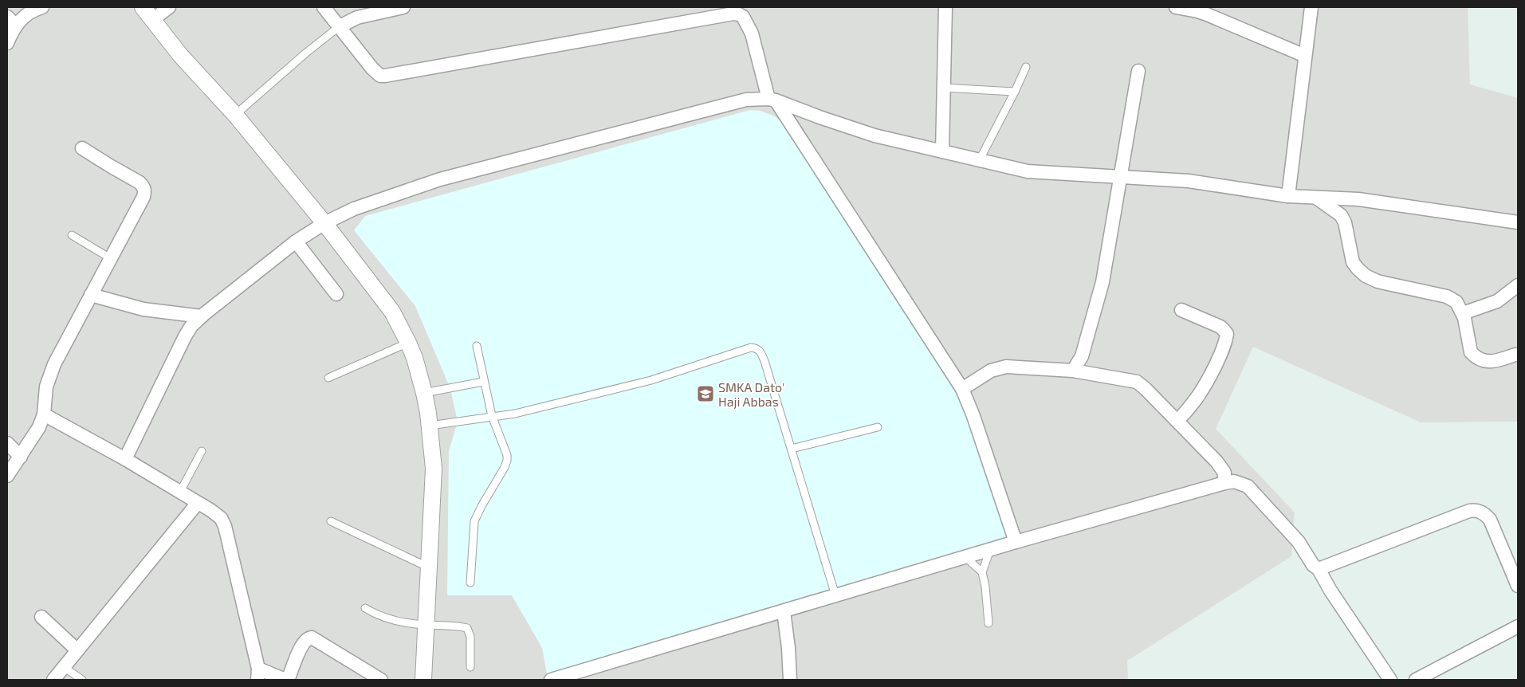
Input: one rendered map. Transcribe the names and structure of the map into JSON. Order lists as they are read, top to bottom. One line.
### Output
{"places":{"school or university":["SMKA Dato' Haji Abbas"]}}
